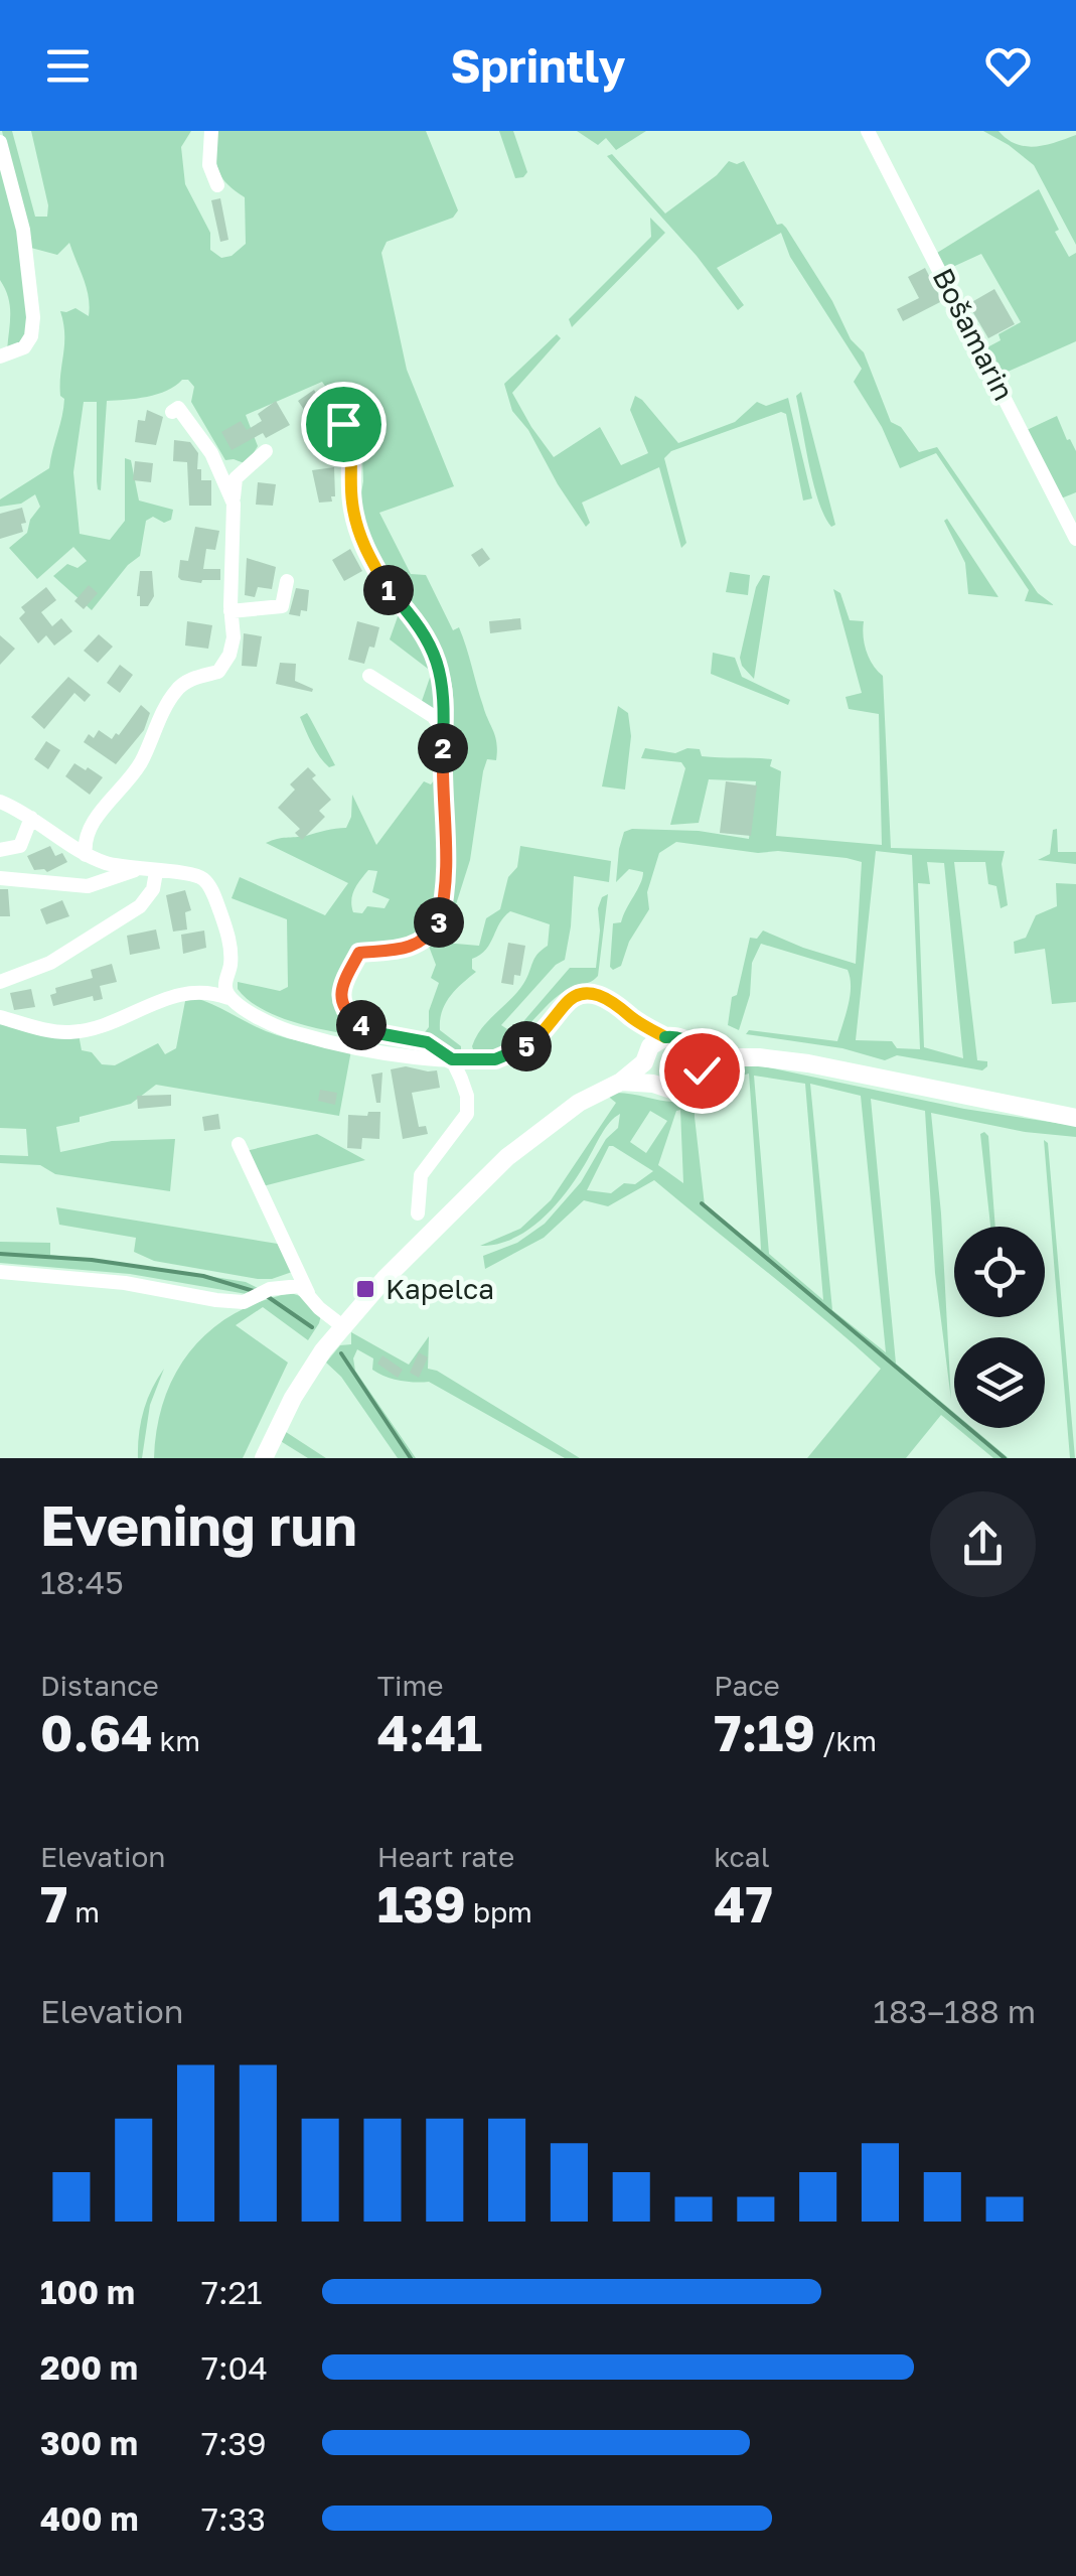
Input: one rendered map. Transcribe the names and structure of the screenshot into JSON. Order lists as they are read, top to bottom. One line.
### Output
{"streets":{"street":["Bošamarin"]},"places":{"transit":["Kapelca"]},"page":{"header":"Sprintly","pins":["1","2","3","4","5"],"heading":["Evening run","18:45"],"stats":[["Distance","0.64 km"],["Time","4:41"],["Pace","7:19 /km"],["Elevation","7 m"],["Heart rate","139 bpm"],["kcal","47"]],"chart":["Elevation","183–188 m"],"list":[{"name":"100 m","note":"7:21"},{"name":"200 m","note":"7:04"},{"name":"300 m","note":"7:39"},{"name":"400 m","note":"7:33"}]}}
